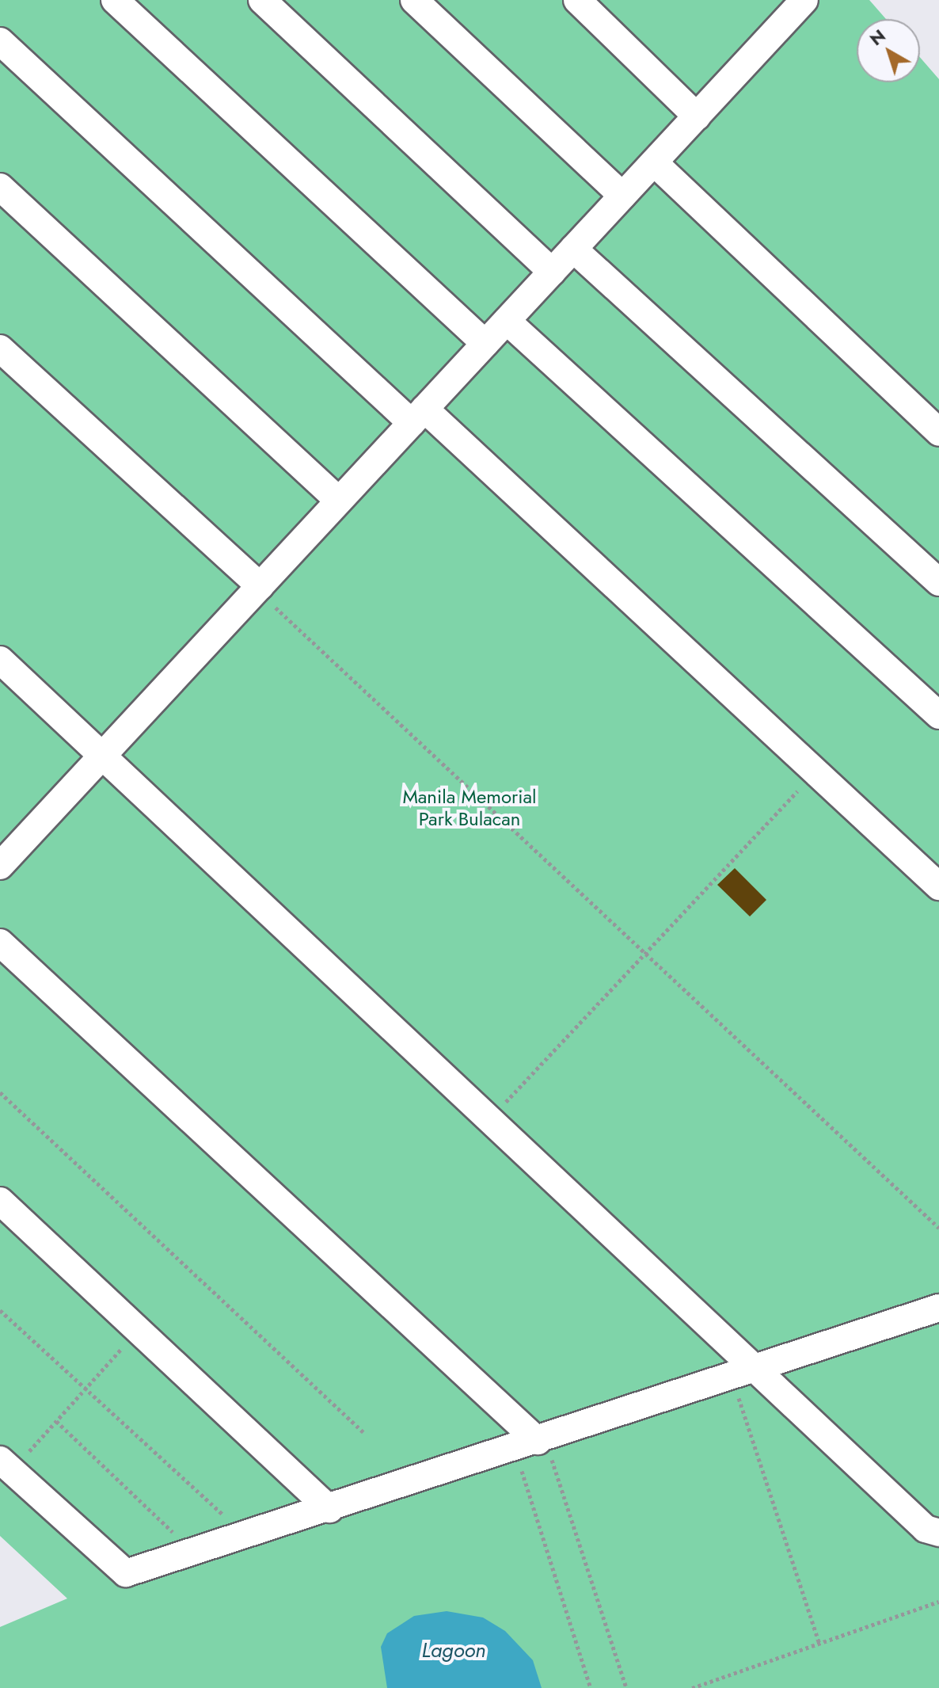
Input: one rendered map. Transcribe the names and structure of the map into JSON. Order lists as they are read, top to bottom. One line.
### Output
{"water":["Lagoon"],"parks":["Manila Memorial Park Bulacan"],"north":"top left"}
